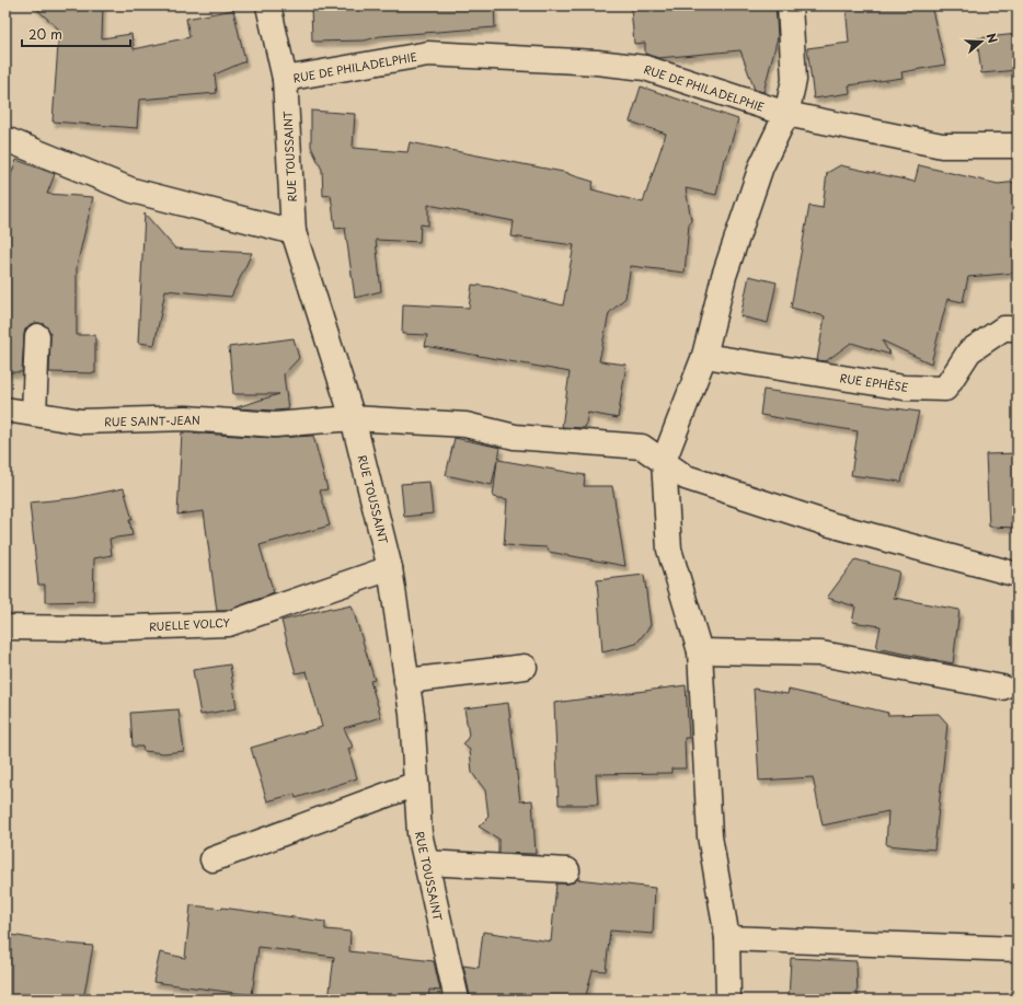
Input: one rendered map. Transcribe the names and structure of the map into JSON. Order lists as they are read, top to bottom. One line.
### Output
{"streets":{"street":["RUE DE PHILADELPHIE","RUE TOUSSAINT","RUE EPHÈSE","RUE SAINT-JEAN","RUELLE VOLCY"]},"crossings":[["RUE DE PHILADELPHIE","RUE TOUSSAINT"],["RUE TOUSSAINT","RUE SAINT-JEAN"],["RUE TOUSSAINT","RUELLE VOLCY"]],"scale_bar":"20 m","north":"right"}
